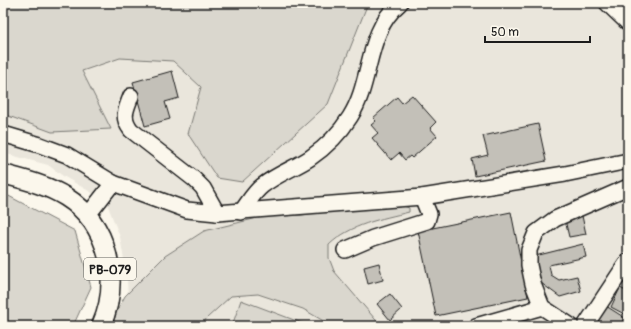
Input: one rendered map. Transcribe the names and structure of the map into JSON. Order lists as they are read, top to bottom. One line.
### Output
{"streets":{"main road":["PB-079"]},"scale_bar":"50 m"}
